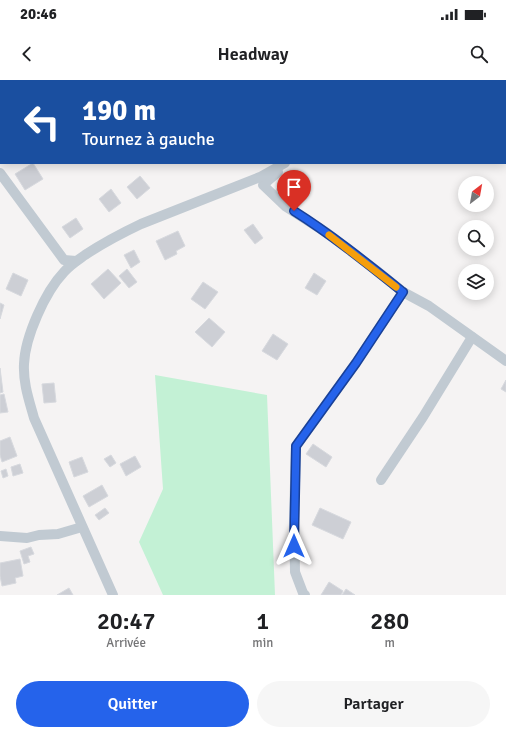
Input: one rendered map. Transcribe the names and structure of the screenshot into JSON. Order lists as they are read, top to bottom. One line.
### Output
{"north":"top right","page":{"status":"20:46","header":"Headway","turn":["190 m","Tournez à gauche"],"eta":["20:47","Arrivée","1","min","280","m"],"buttons":["Quitter","Partager"]}}
